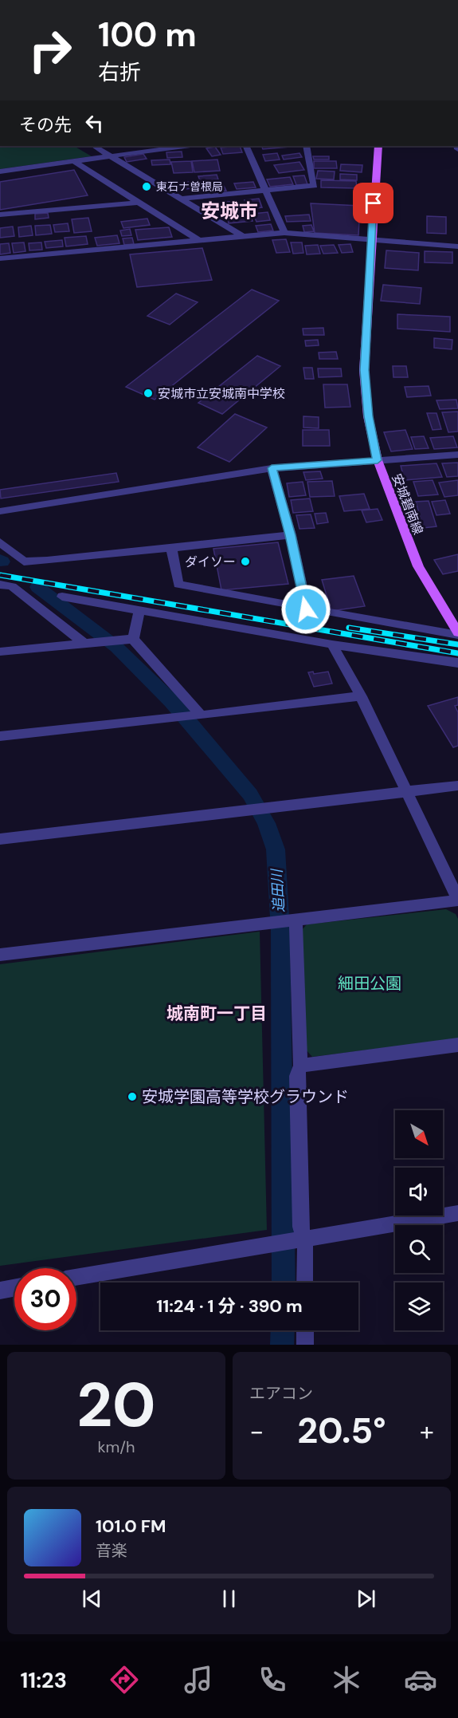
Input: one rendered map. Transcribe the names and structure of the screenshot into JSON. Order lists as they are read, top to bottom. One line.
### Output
{"streets":{"main road":["安城碧南線"]},"districts":["安城市","城南町一丁目"],"water":["追田川"],"parks":["細田公園"],"places":["東石ナ曽根局","安城市立安城南中学校","ダイソー","安城学園高等学校グラウンド"],"north":"bottom right","page":{"turn":["100 m","右折"],"then":"その先","limit":"30","trip":"11:24 · 1 分 · 390 m","tile":[["20","km/h"],"エアコン"],"heat":["−","20.5°","+"],"song":["101.0 FM","音楽"],"tabs":"11:23"}}
